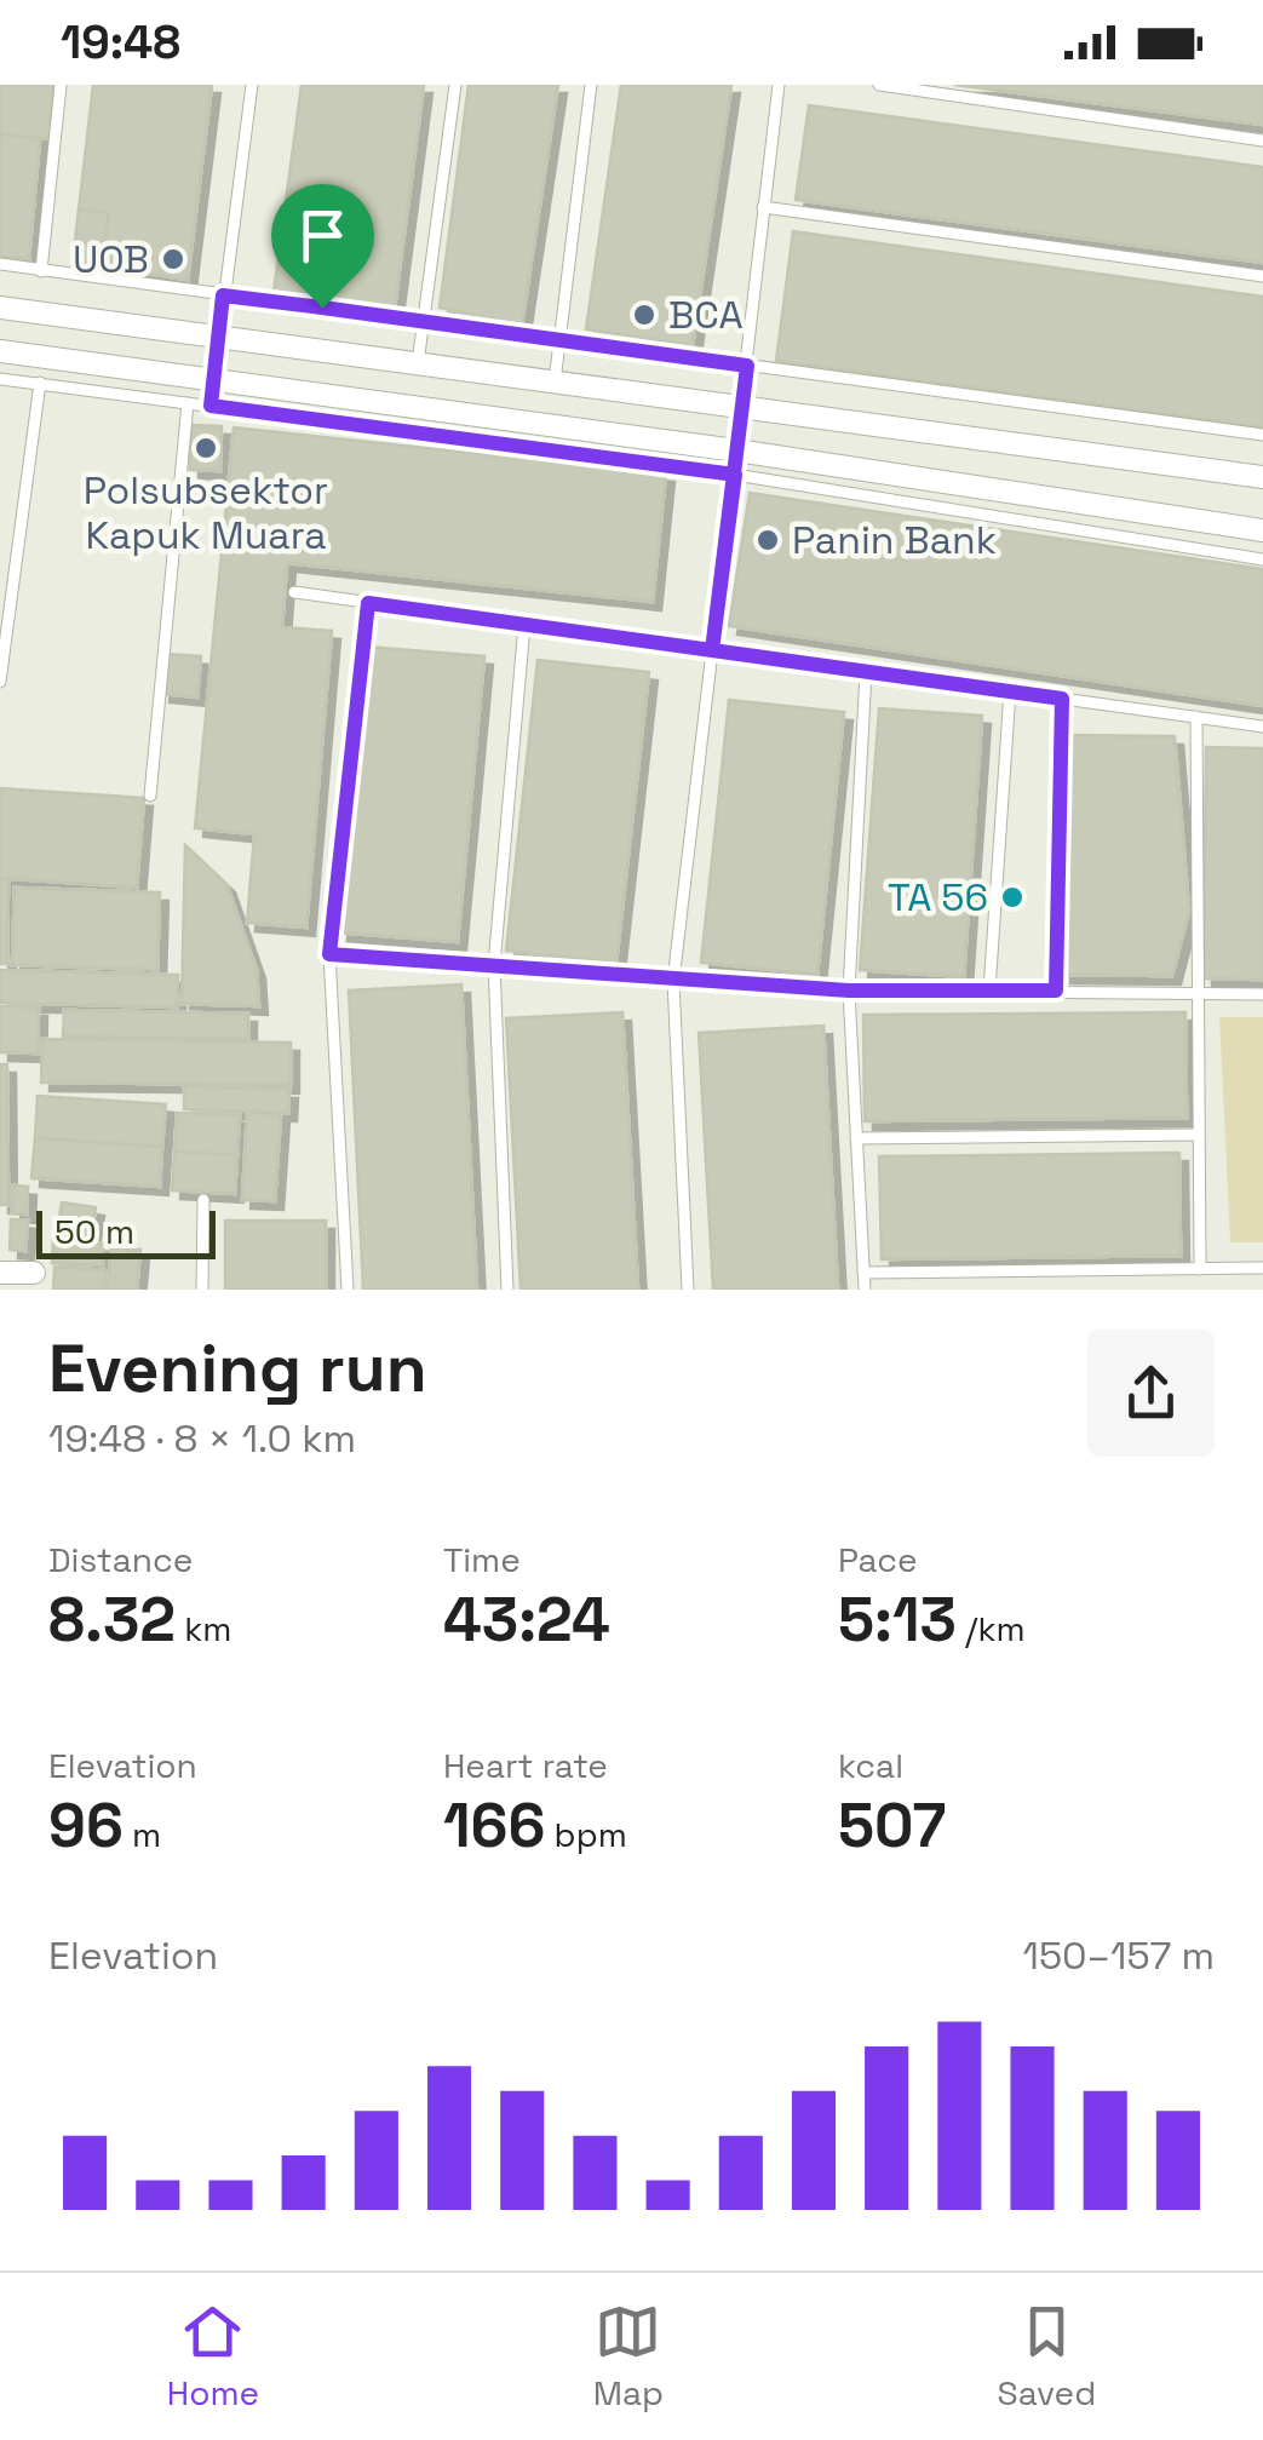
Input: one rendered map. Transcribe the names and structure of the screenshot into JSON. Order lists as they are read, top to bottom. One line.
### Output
{"places":["UOB","BCA","Polsubsektor Kapuk Muara","Panin Bank","TA 56"],"scale_bar":"50 m","page":{"status":"19:48","scale":"50 m","heading":["Evening run","19:48 · 8 × 1.0 km"],"stats":[["Distance","8.32 km"],["Time","43:24"],["Pace","5:13 /km"],["Elevation","96 m"],["Heart rate","166 bpm"],["kcal","507"]],"chart":["Elevation","150–157 m"],"tabs":["Home","Map","Saved"]}}
